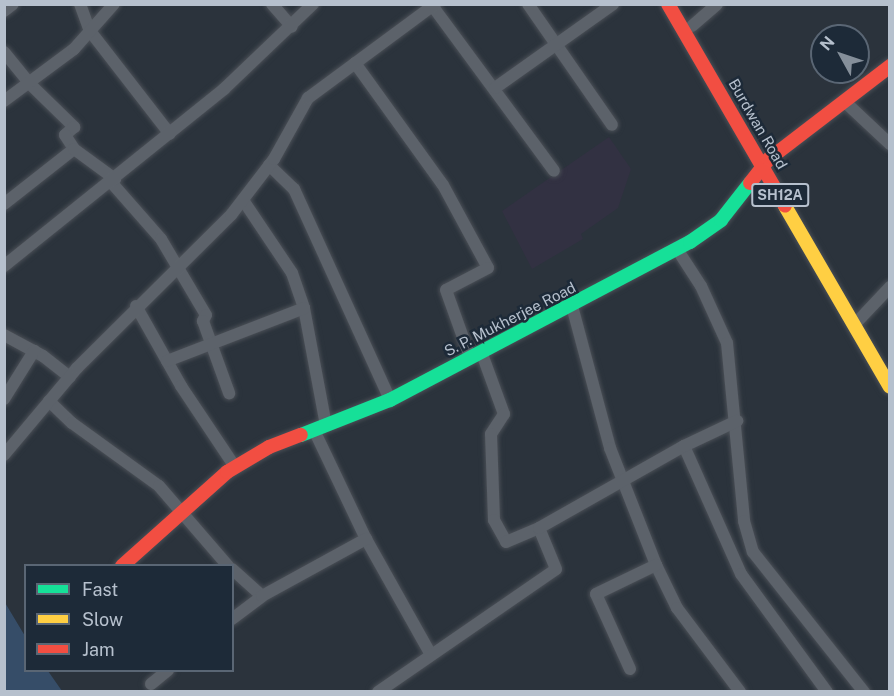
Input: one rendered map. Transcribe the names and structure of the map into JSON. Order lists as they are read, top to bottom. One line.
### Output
{"streets":{"street":["Burdwan Road","SH12A","S. P. Mukherjee Road"]},"crossings":[["Burdwan Road","S. P. Mukherjee Road"]],"legend":["Fast","Slow","Jam"],"north":"top left"}
